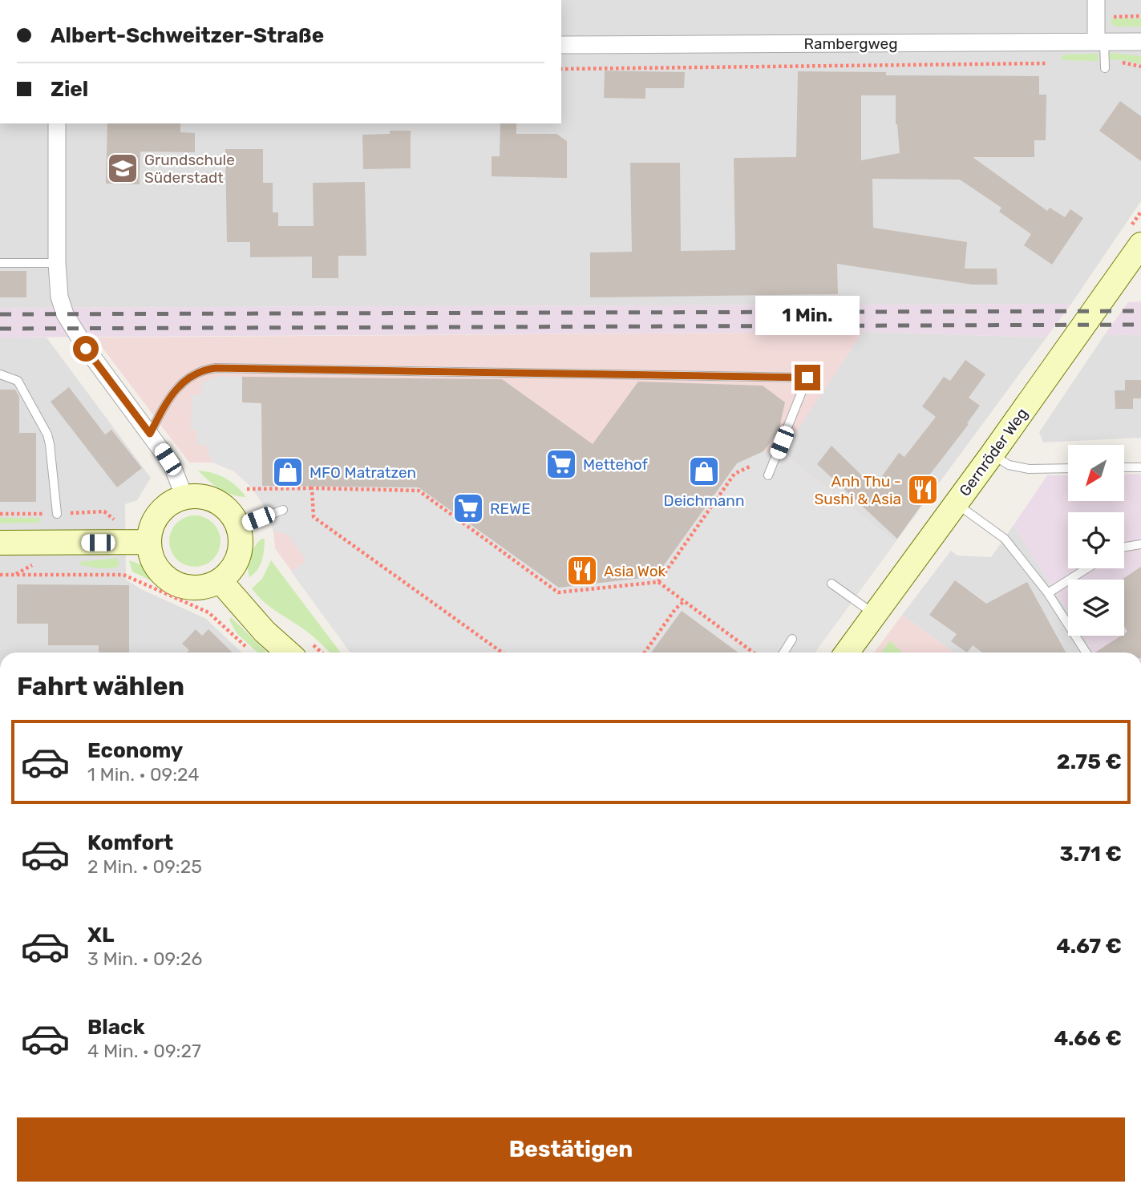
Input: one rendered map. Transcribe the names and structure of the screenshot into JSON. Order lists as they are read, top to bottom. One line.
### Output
{"streets":{"main road":["Gernröder Weg"],"street":["Rambergweg"]},"places":{"school or university":["Grundschule Süderstadt"],"supermarket":["Mettehof","REWE"],"shop":["Deichmann","MFO Matratzen"],"restaurant":["Anh Thu - Sushi & Asia","Asia Wok"]},"north":"bottom left","page":{"banner":["Albert-Schweitzer-Straße","Ziel"],"bubble":"1 Min.","heading":"Fahrt wählen","list":[{"name":"Economy","note":"1 Min. · 09:24","value":"2.75 €"},{"name":"Komfort","note":"2 Min. · 09:25","value":"3.71 €"},{"name":"XL","note":"3 Min. · 09:26","value":"4.67 €"},{"name":"Black","note":"4 Min. · 09:27","value":"4.66 €"}],"buttons":"Bestätigen"}}
